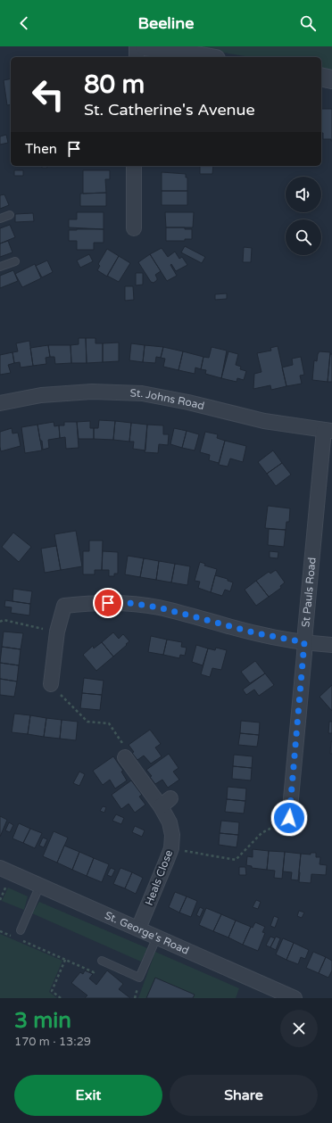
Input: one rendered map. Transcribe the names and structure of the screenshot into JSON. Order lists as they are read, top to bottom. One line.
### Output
{"streets":{"street":["St. Johns Road","St Pauls Road","Heals Close","St. George's Road"]},"crossings":[["St. Johns Road","St Pauls Road"],["Heals Close","St. George's Road"]],"page":{"header":"Beeline","turn":["80 m","St. Catherine's Avenue"],"then":"Then","heading":["3 min","170 m · 13:29"],"buttons":["Exit","Share"]}}
